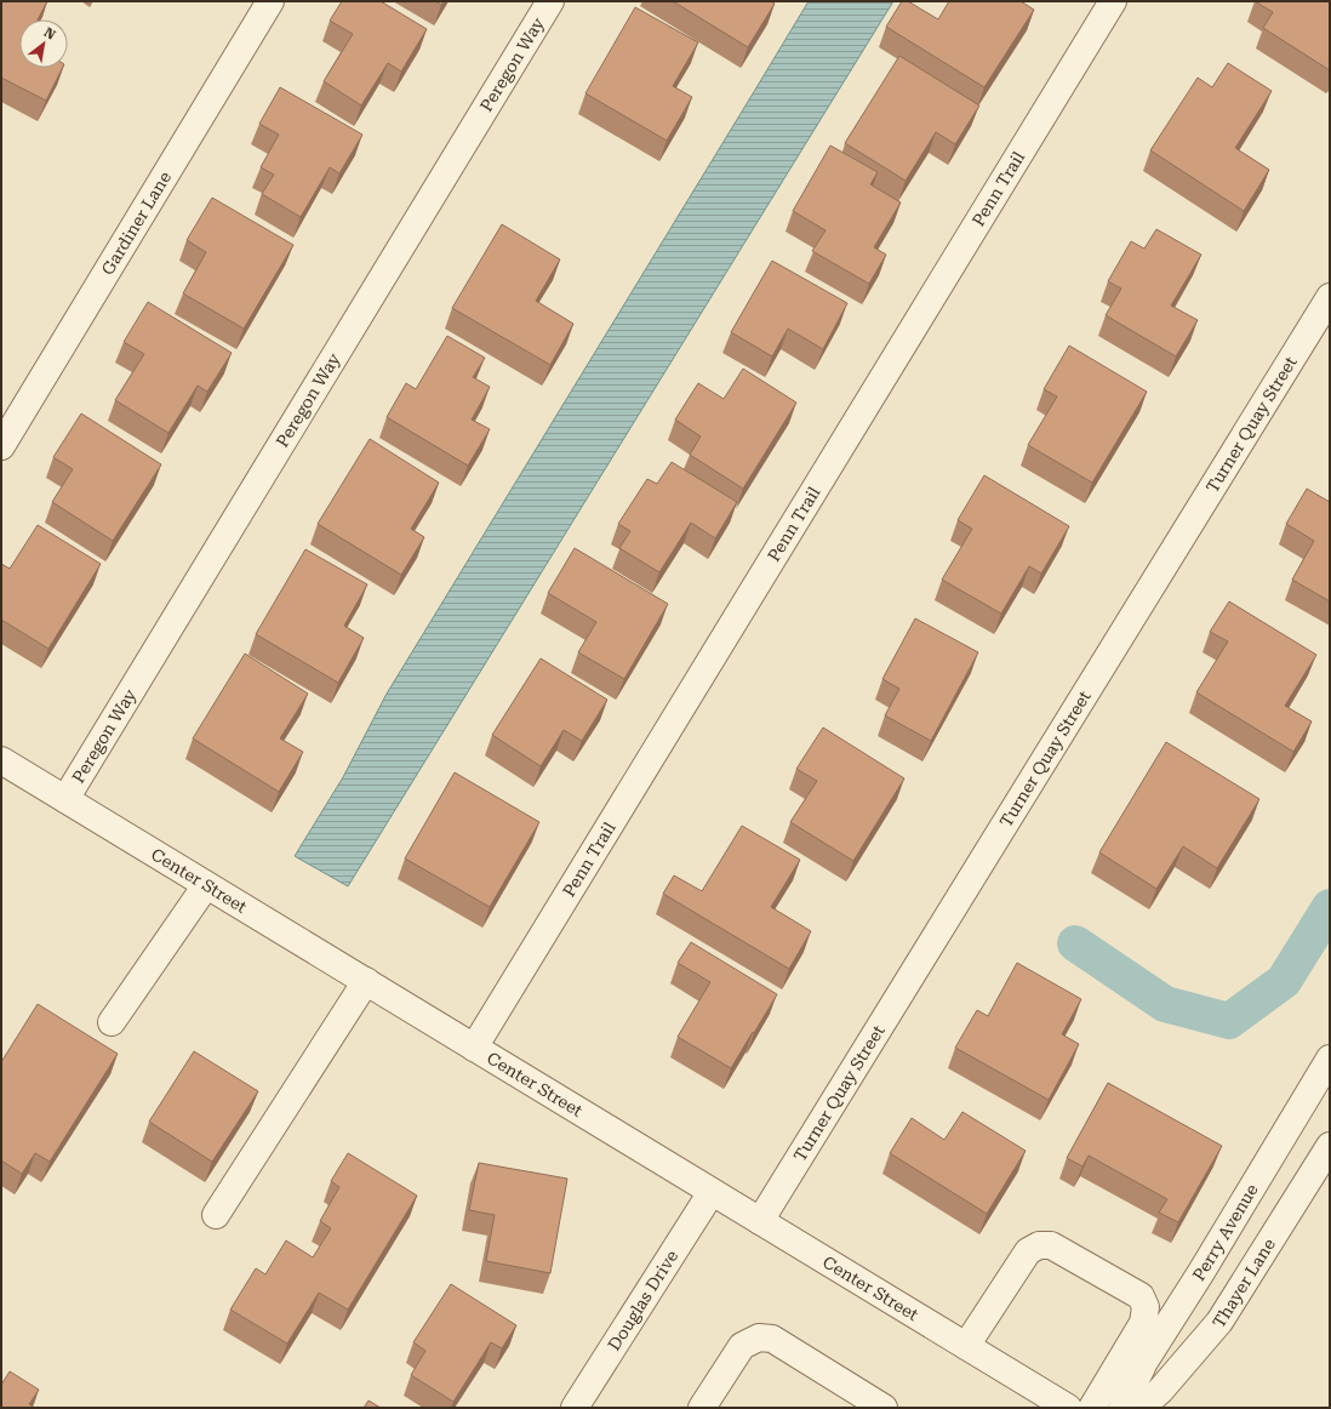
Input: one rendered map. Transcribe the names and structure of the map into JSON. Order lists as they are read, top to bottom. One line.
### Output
{"streets":{"street":["Peregon Way","Penn Trail","Gardiner Lane","Turner Quay Street","Center Street","Perry Avenue","Thayer Lane","Douglas Drive"]},"crossings":[["Peregon Way","Center Street"],["Penn Trail","Center Street"],["Turner Quay Street","Center Street"],["Center Street","Douglas Drive"]],"north":"top right"}
